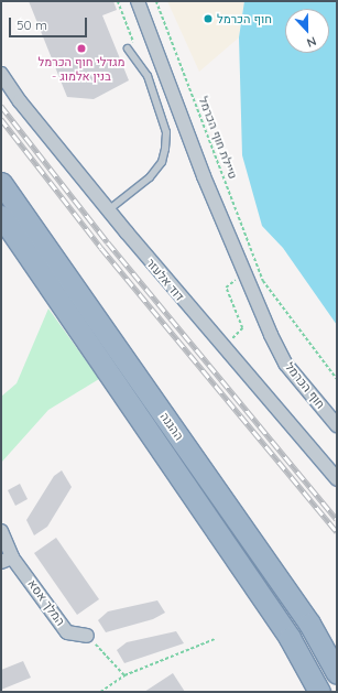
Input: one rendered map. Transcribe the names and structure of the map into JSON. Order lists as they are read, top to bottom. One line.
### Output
{"streets":{"highway":["ההגנה"],"street":["דוד אלעזר","חוף הכרמל","המלך אסא"],"path":["טיילת חוף הכרמל"]},"places":["חוף הכרמל","מגדלי חוף הכרמל - בנין אלמוג"],"scale_bar":"50 m","north":"bottom"}
